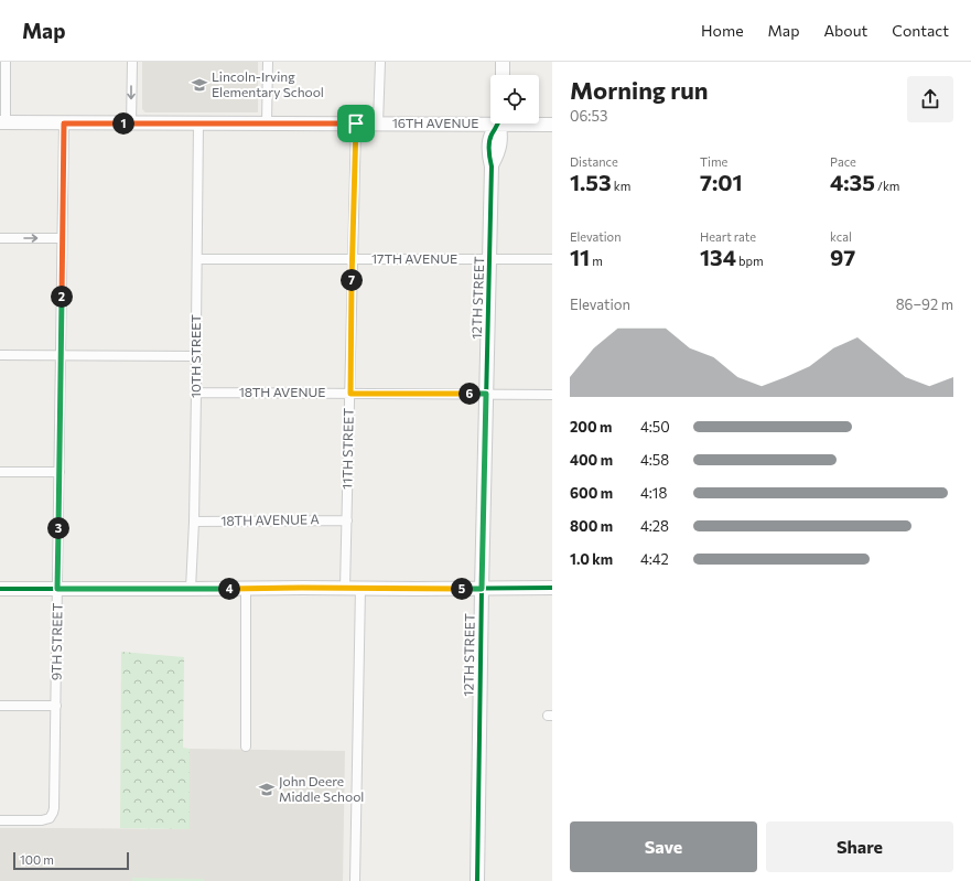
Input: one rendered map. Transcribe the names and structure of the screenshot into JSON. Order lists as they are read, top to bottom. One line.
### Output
{"streets":{"street":["16TH AVENUE","17TH AVENUE","12TH STREET","10TH STREET","18TH AVENUE","11TH STREET","18TH AVENUE A","9TH STREET"]},"crossings":[["16TH AVENUE","10TH STREET"],["16TH AVENUE","11TH STREET"],["16TH AVENUE","9TH STREET"],["17TH AVENUE","12TH STREET"],["17TH AVENUE","10TH STREET"],["17TH AVENUE","11TH STREET"],["12TH STREET","18TH AVENUE"],["10TH STREET","18TH AVENUE"],["10TH STREET","18TH AVENUE A"],["18TH AVENUE","11TH STREET"],["11TH STREET","18TH AVENUE A"]],"places":{"school or university":["Lincoln-Irving Elementary School","John Deere Middle School"]},"scale_bar":"100 m","page":{"header":"Map","nav":["Home","Map","About","Contact"],"heading":["Morning run","06:53"],"pins":["1","7","2","6","3","4","5"],"stats":[["Distance","1.53 km"],["Time","7:01"],["Pace","4:35 /km"],["Elevation","11 m"],["Heart rate","134 bpm"],["kcal","97"]],"chart":["Elevation","86–92 m"],"list":[{"name":"200 m","note":"4:50"},{"name":"400 m","note":"4:58"},{"name":"600 m","note":"4:18"},{"name":"800 m","note":"4:28"},{"name":"1.0 km","note":"4:42"}],"buttons":["Save","Share"],"scale":"100 m"}}
